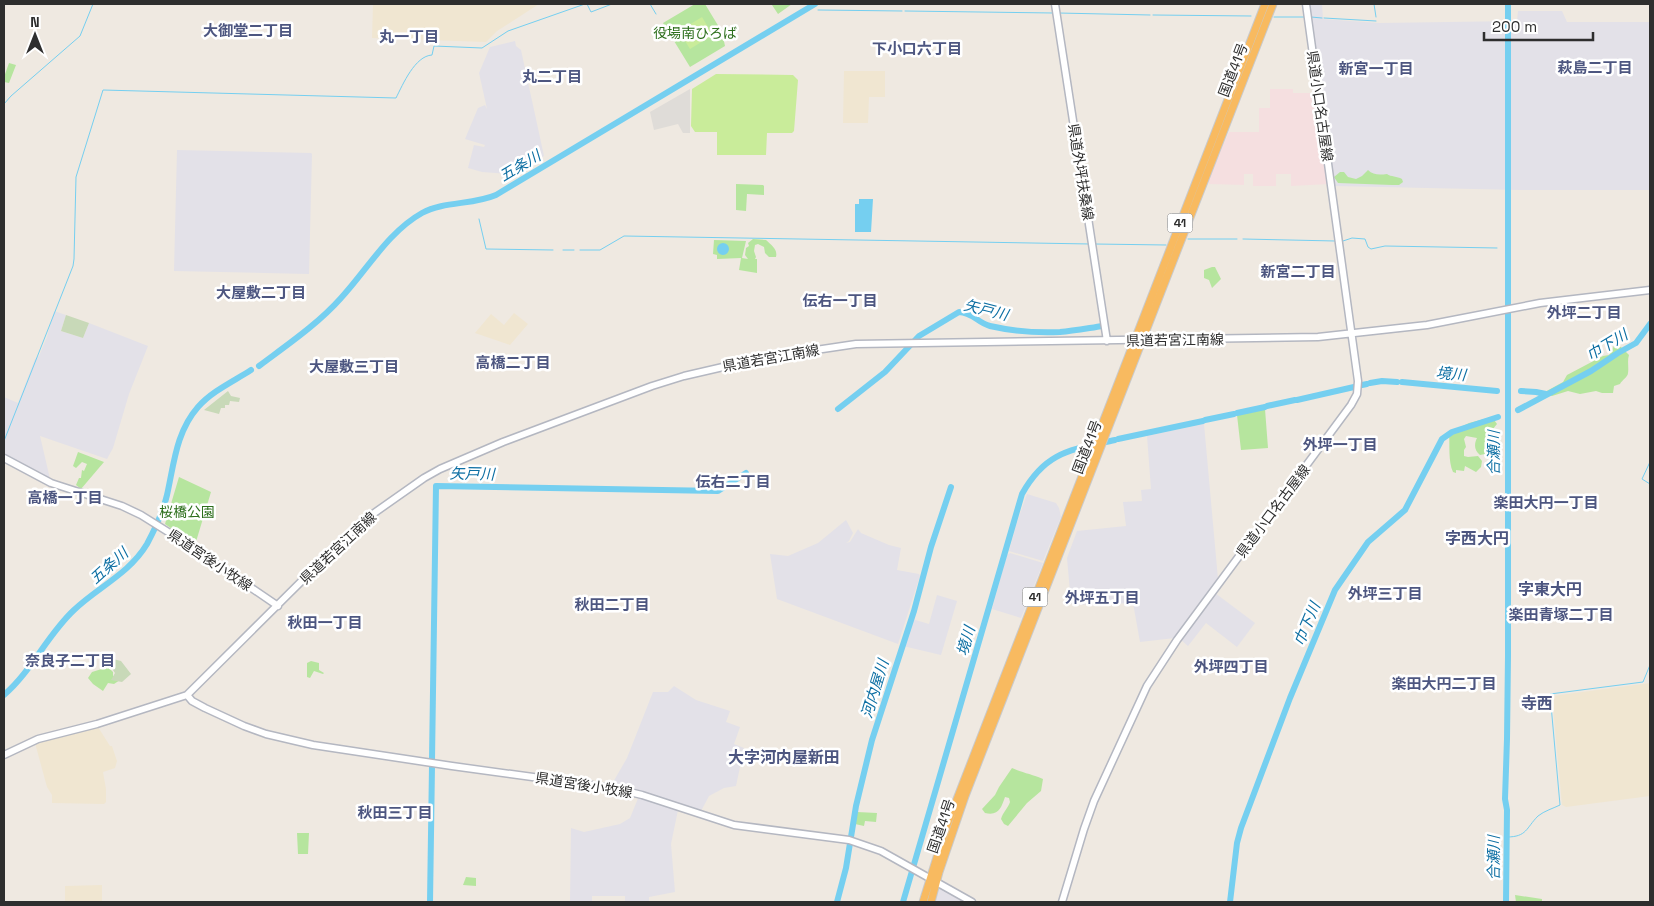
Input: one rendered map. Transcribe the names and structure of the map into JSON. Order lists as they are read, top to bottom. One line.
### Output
{"streets":{"highway":["国道41号","41"],"main road":["県道小口名古屋線","県道外坪扶桑線","県道若宮江南線","県道宮後小牧線"]},"crossings":[["国道41号","県道若宮江南線"],["国道41号","県道宮後小牧線"],["県道小口名古屋線","県道若宮江南線"],["県道外坪扶桑線","県道若宮江南線"],["県道若宮江南線","県道宮後小牧線"]],"districts":["大御堂二丁目","丸一丁目","下小口六丁目","萩島二丁目","新宮一丁目","丸二丁目","新宮二丁目","大屋敷二丁目","伝右一丁目","外坪二丁目","高橋二丁目","大屋敷三丁目","外坪一丁目","伝右二丁目","高橋一丁目","楽田大円一丁目","字西大円","字東大円","外坪三丁目","外坪五丁目","秋田二丁目","楽田青塚二丁目","秋田一丁目","奈良子二丁目","外坪四丁目","楽田大円二丁目","寺西","大字河内屋新田","秋田三丁目"],"water":["五条川","矢戸川","巾下川","境川","合瀬川","河内屋川"],"parks":["役場南ひろば","桜橋公園"],"scale_bar":"200 m","north":"top"}
